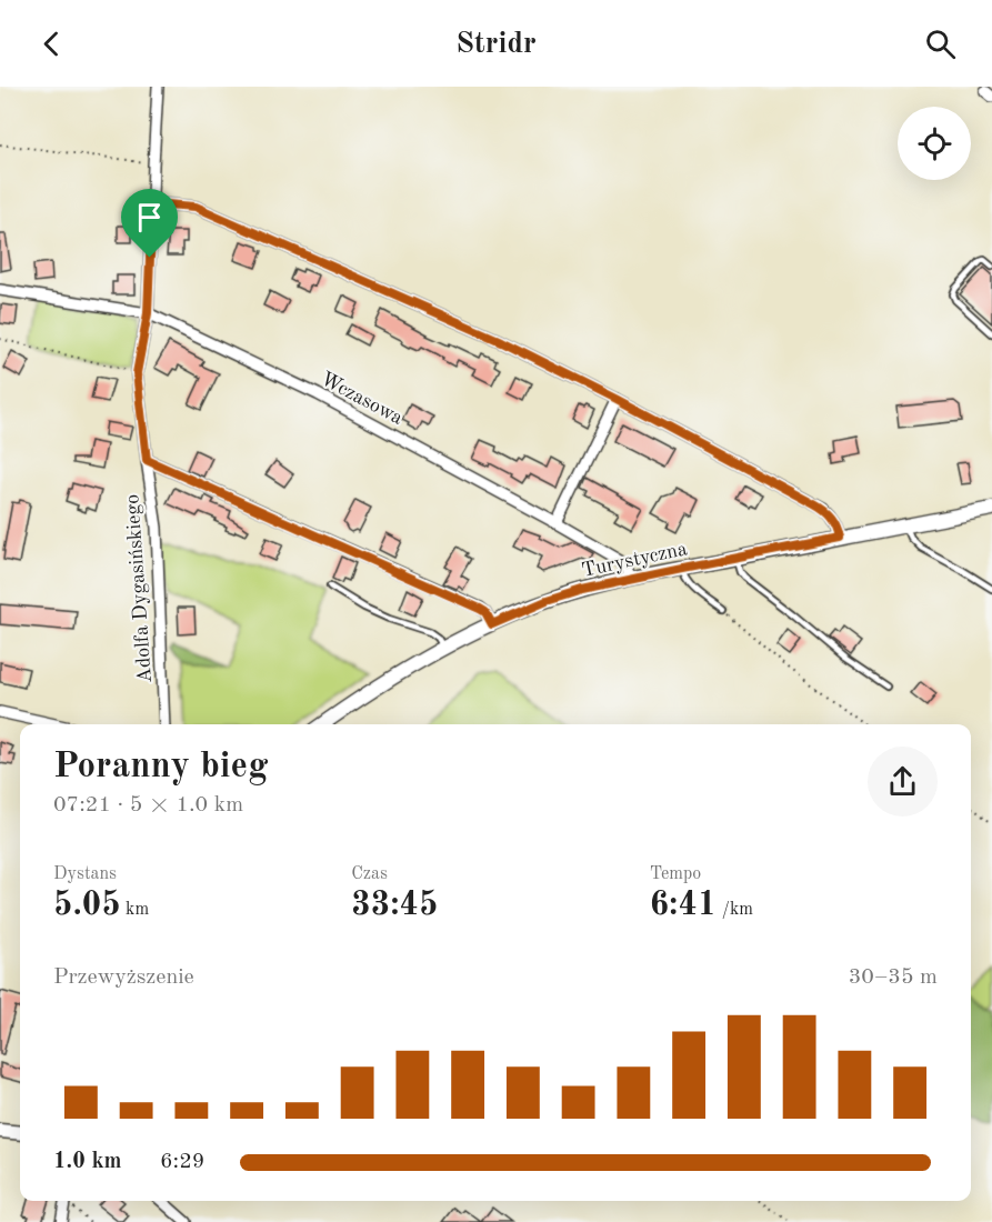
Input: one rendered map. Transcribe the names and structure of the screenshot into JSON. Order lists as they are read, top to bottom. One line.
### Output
{"streets":{"main road":["Turystyczna"],"street":["Wczasowa","Adolfa Dygasińskiego"]},"crossings":[["Wczasowa","Turystyczna"],["Wczasowa","Adolfa Dygasińskiego"]],"page":{"header":"Stridr","heading":["Poranny bieg","07:21 · 5 × 1.0 km"],"stats":[["Dystans","5.05 km"],["Czas","33:45"],["Tempo","6:41 /km"]],"chart":["Przewyższenie","30–35 m"],"list":[{"name":"1.0 km","note":"6:29"}]}}
